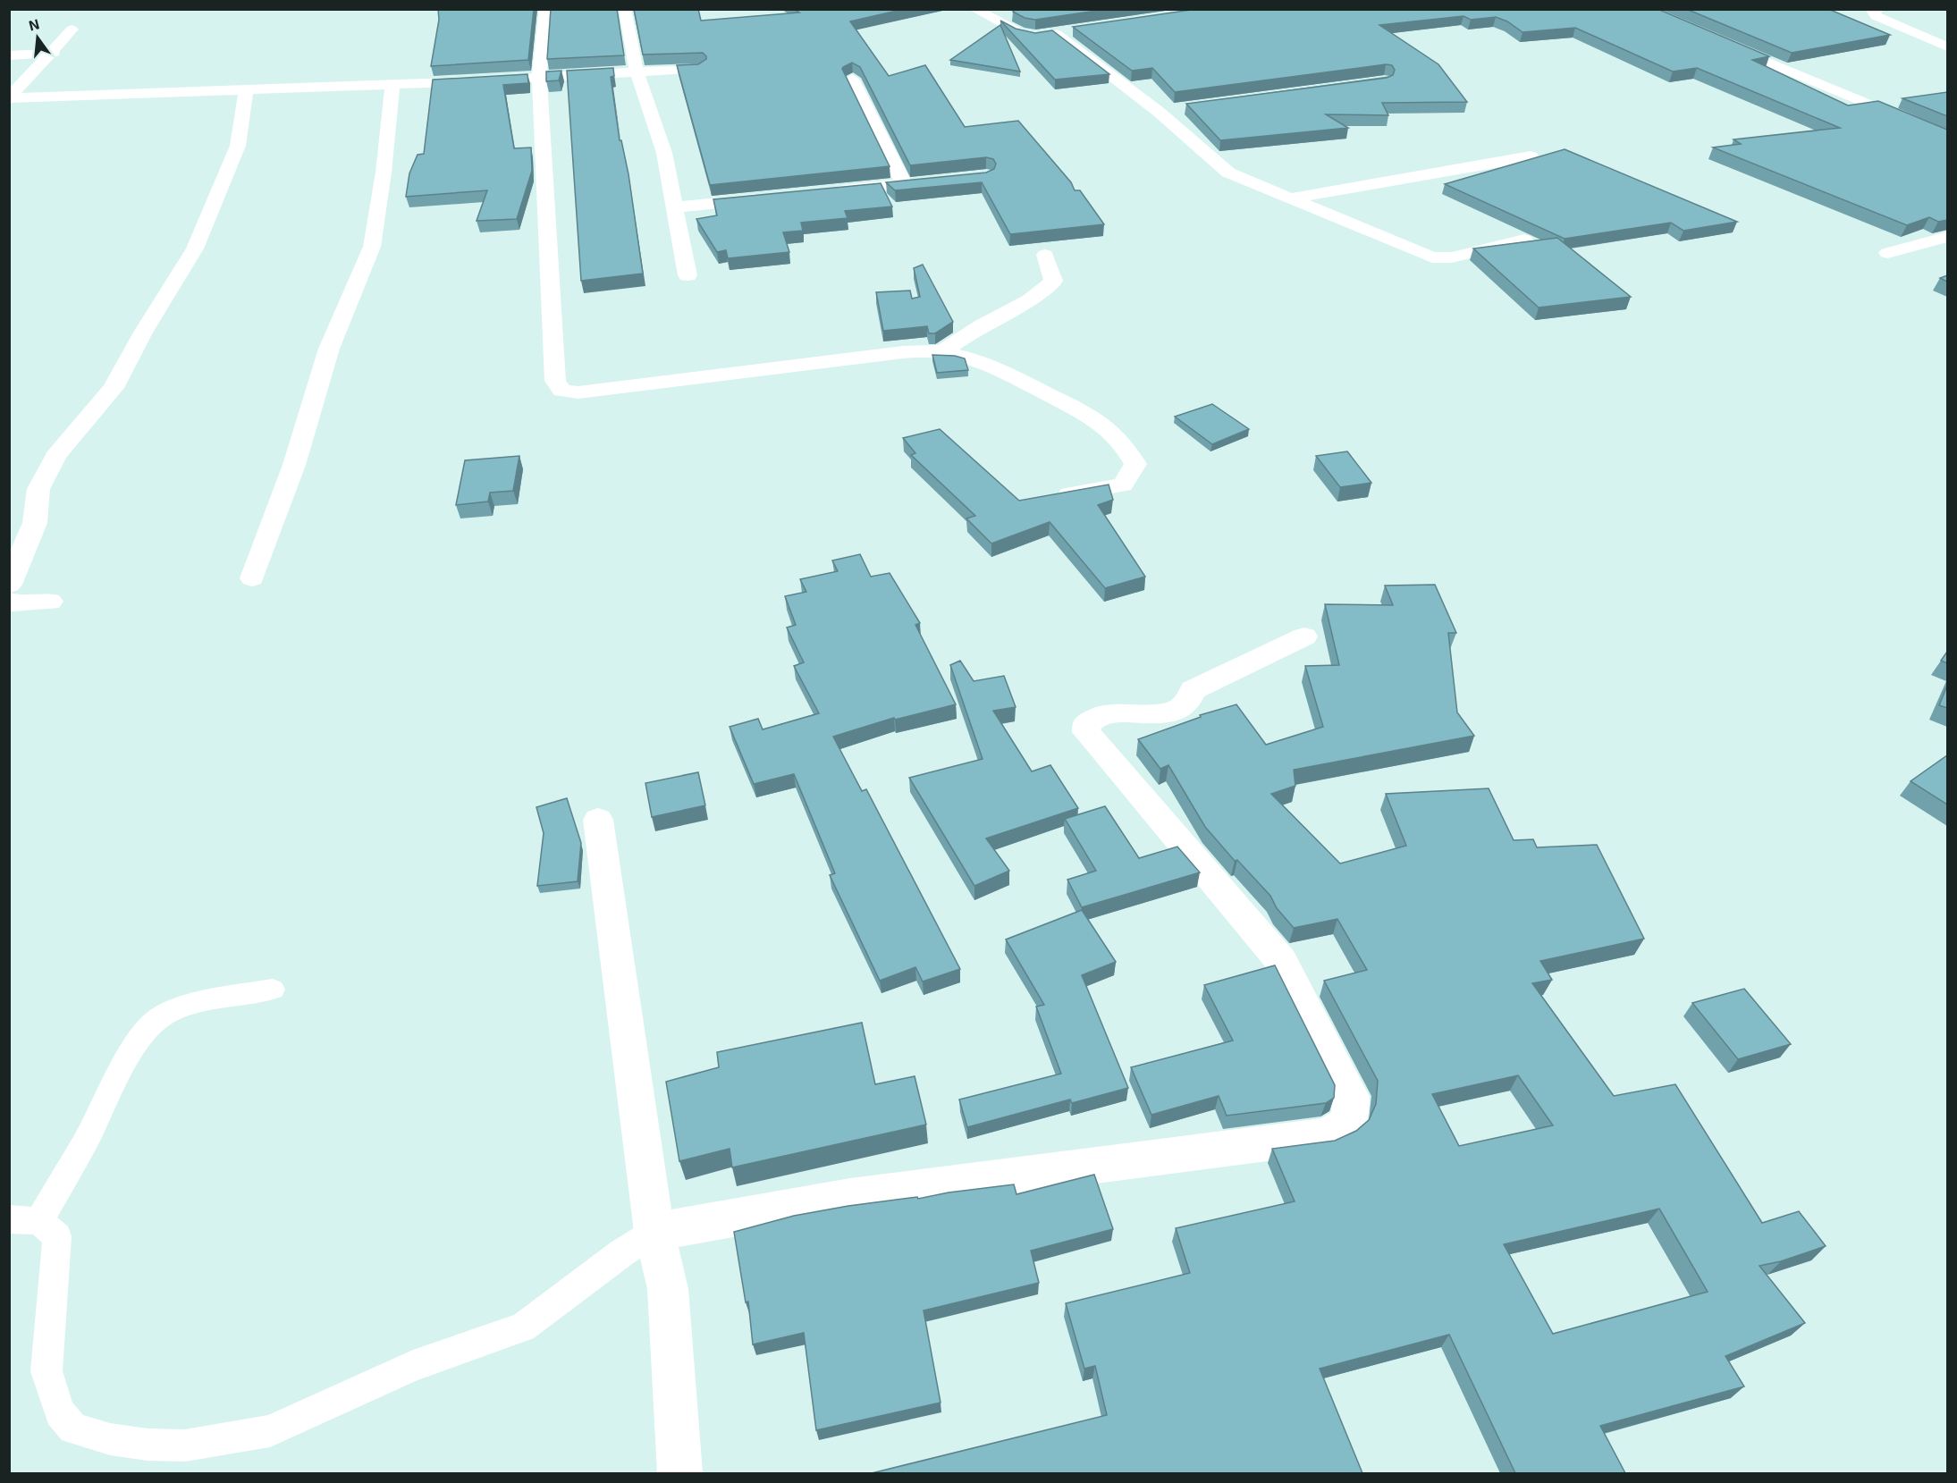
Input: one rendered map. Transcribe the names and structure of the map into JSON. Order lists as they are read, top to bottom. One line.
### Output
{"north":"top"}
